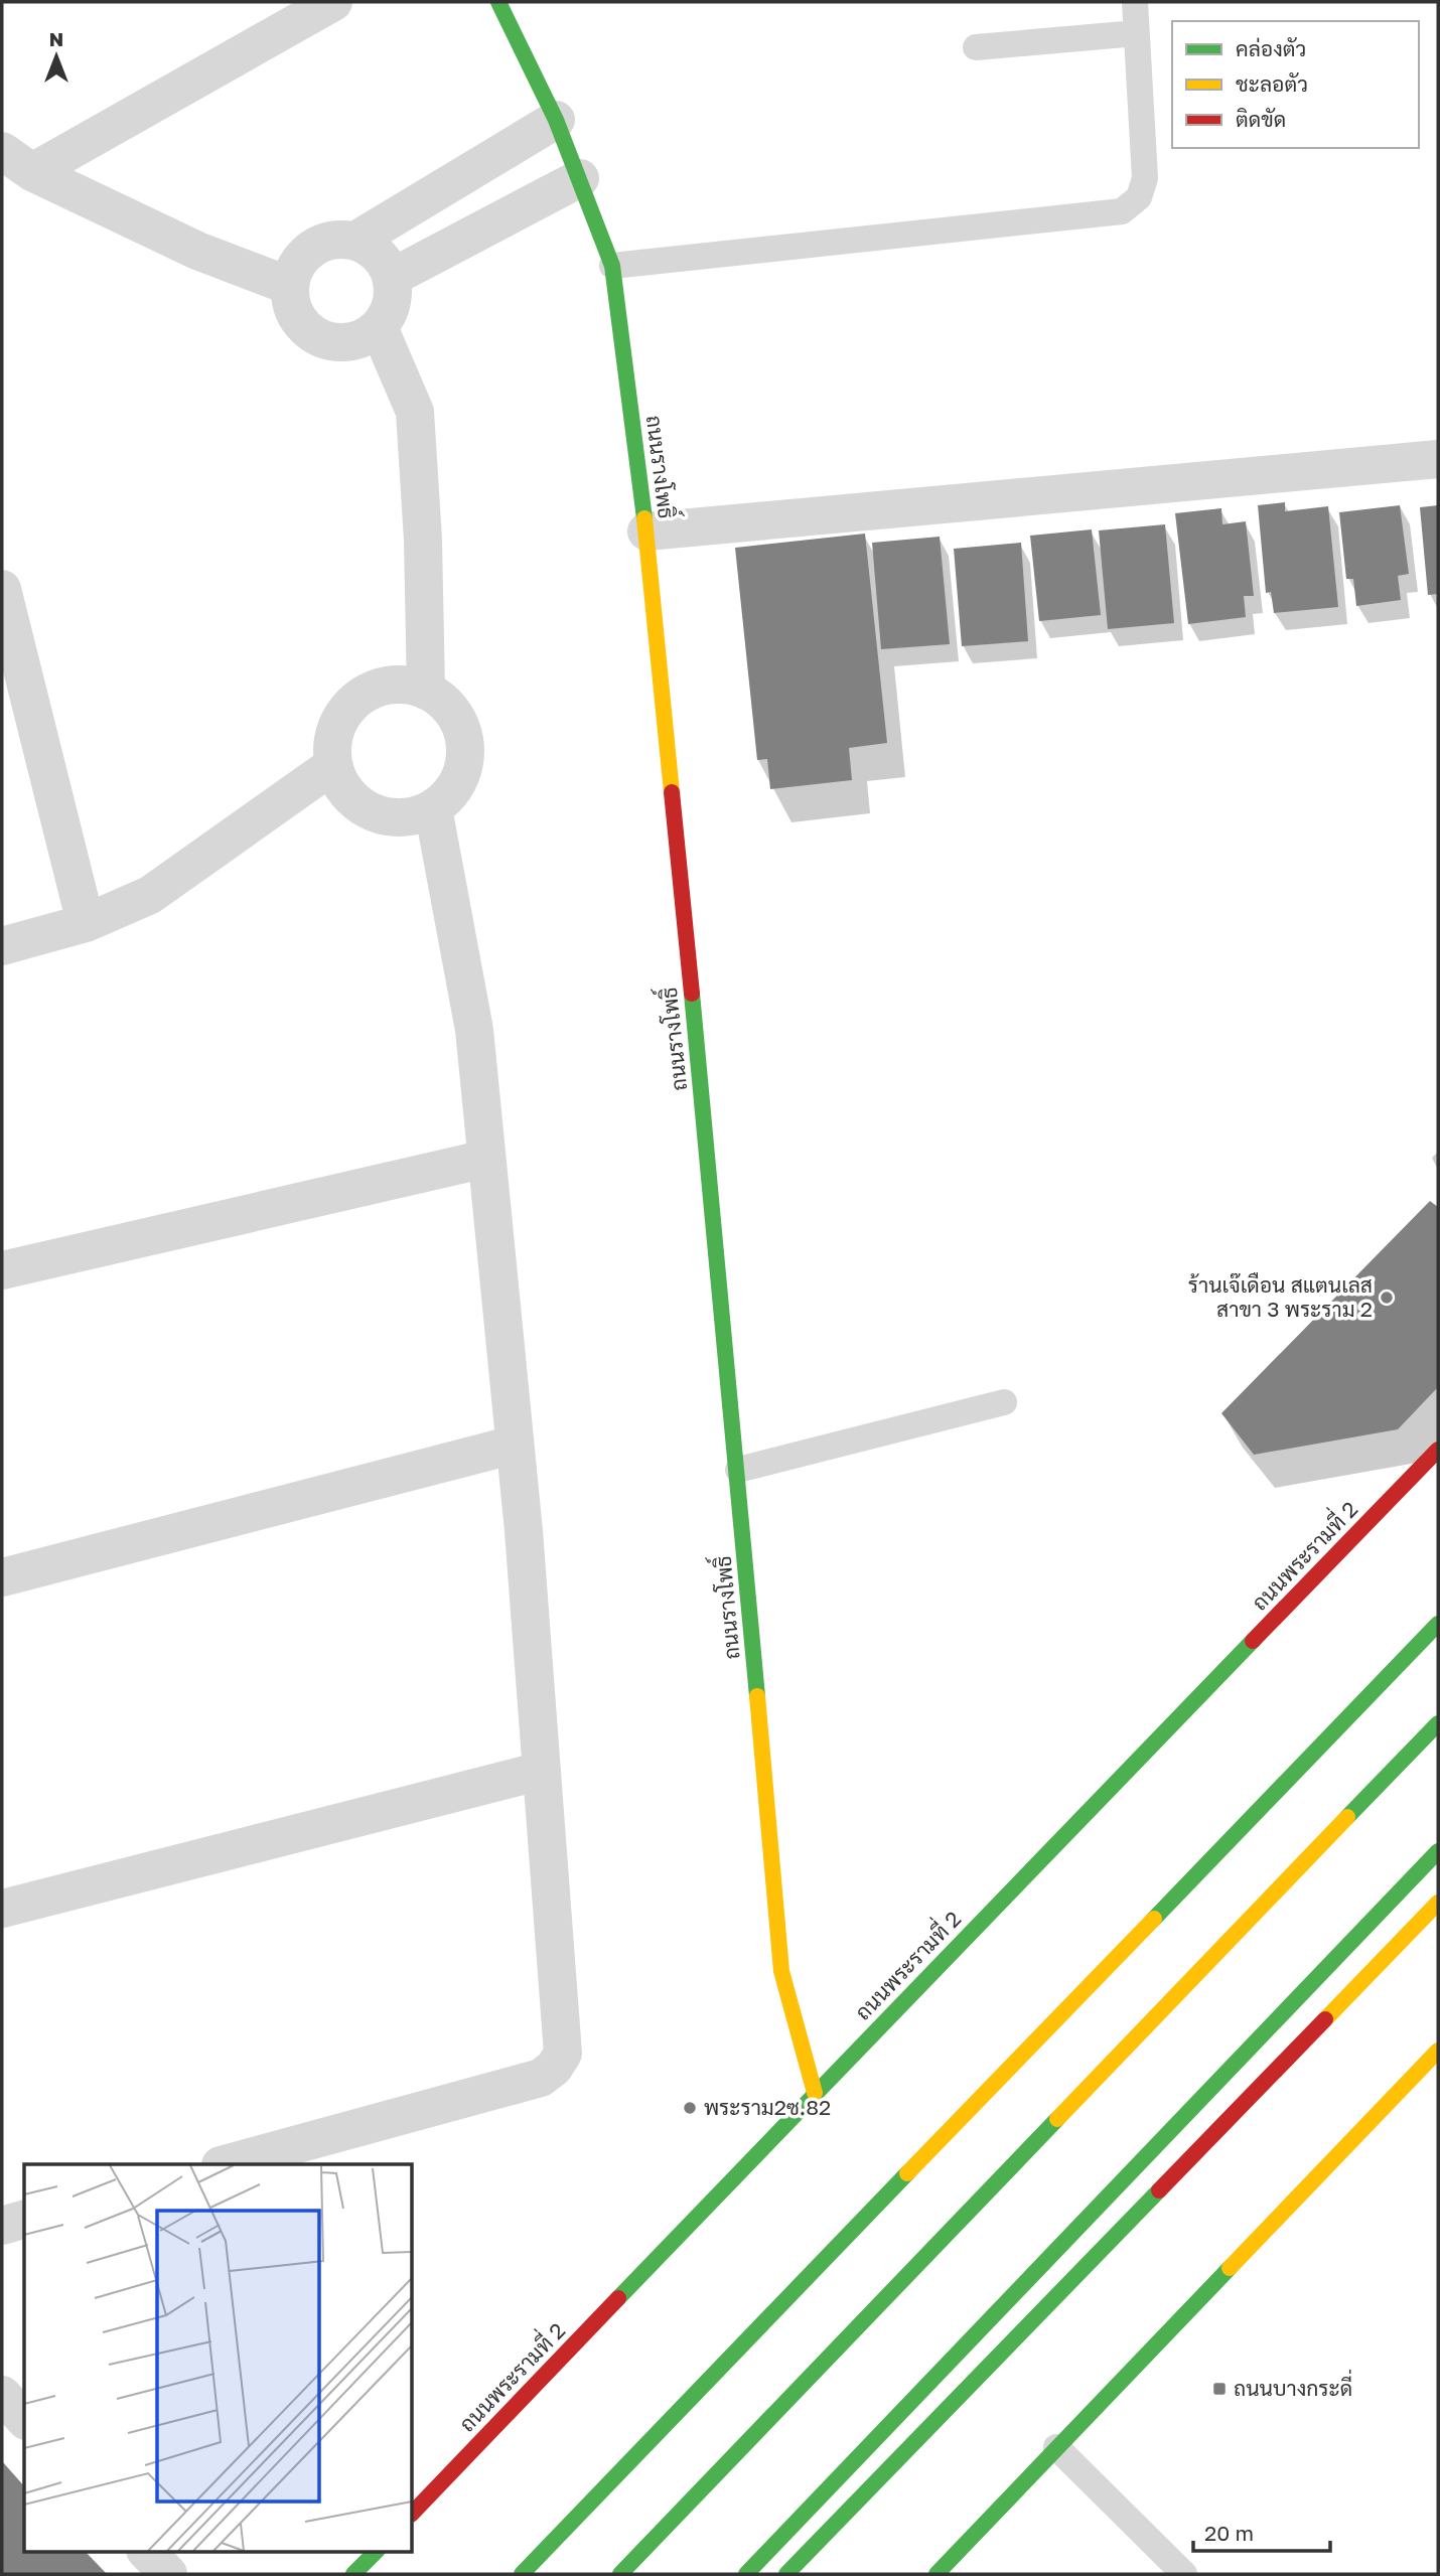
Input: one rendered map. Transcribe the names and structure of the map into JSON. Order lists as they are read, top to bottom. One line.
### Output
{"streets":{"main road":["ถนนรางโพธิ์","ถนนพระรามที่ 2"]},"crossings":[["ถนนรางโพธิ์","ถนนพระรามที่ 2"]],"places":{"other":["ร้านเจ๊เดือน สแตนเลส สาขา 3 พระราม 2","พระราม2ซ.82"],"transit":["ถนนบางกระดี่"]},"legend":["คล่องตัว","ชะลอตัว","ติดขัด"],"scale_bar":"20 m","north":"top"}
